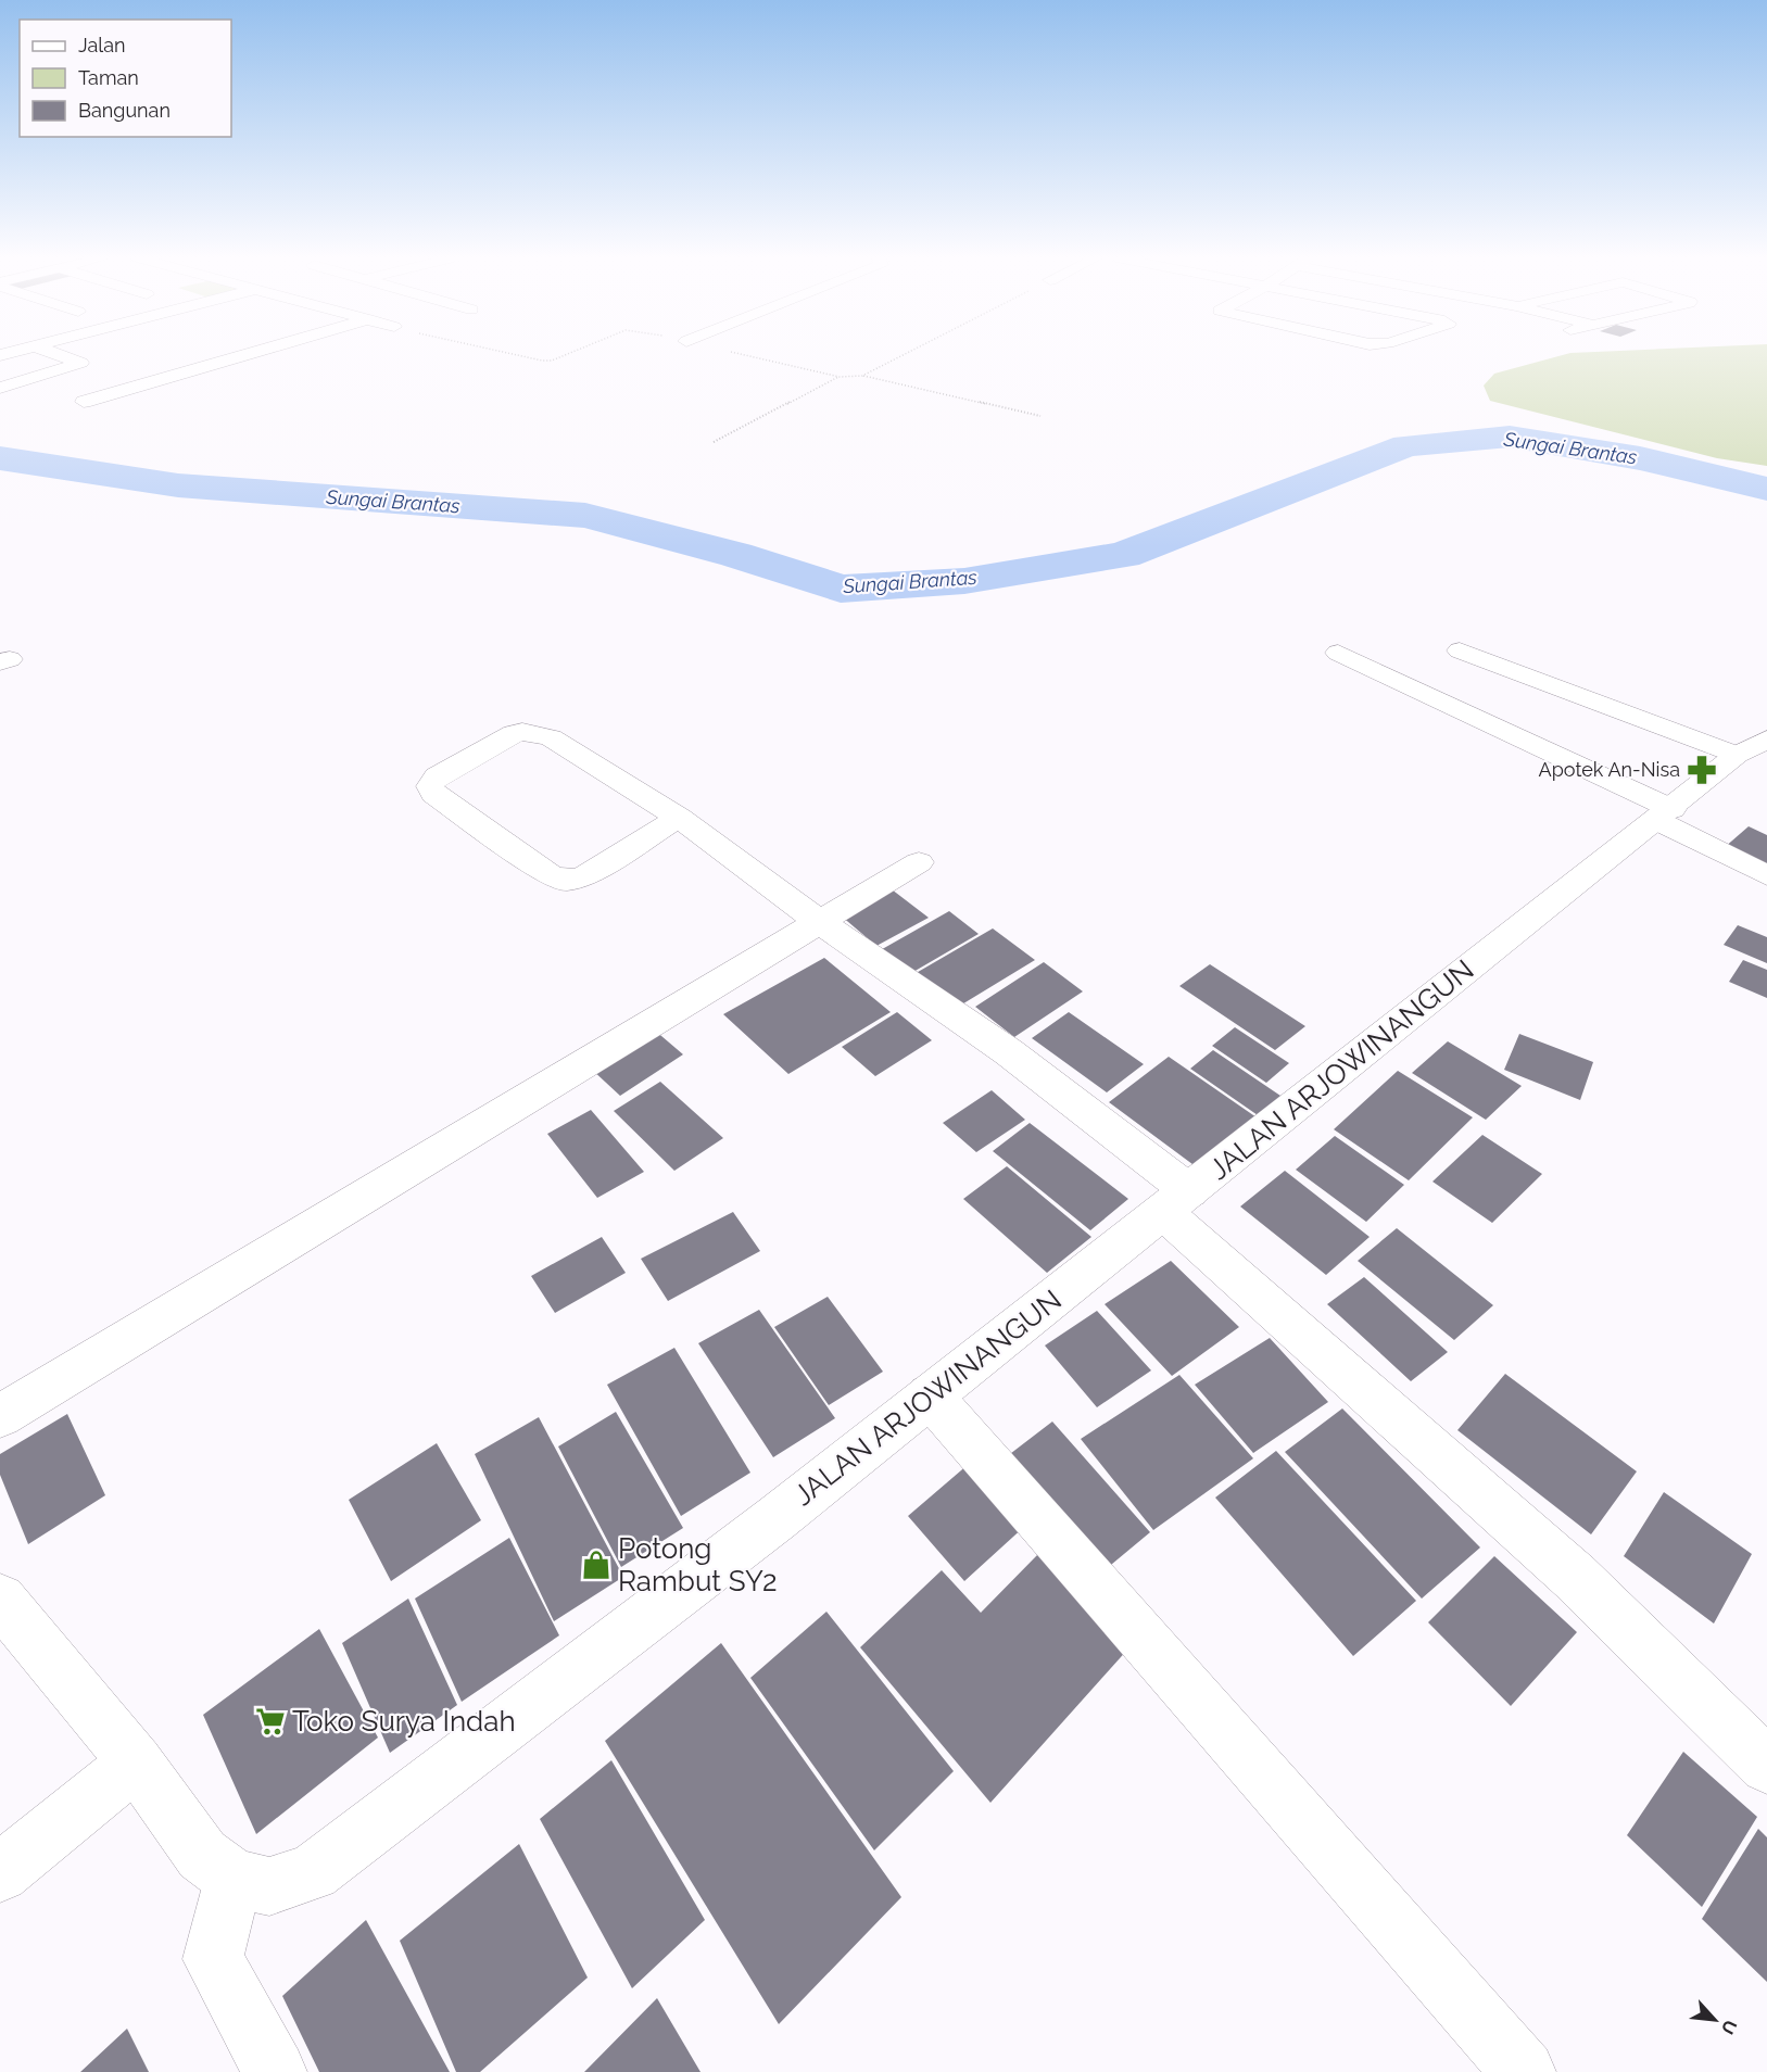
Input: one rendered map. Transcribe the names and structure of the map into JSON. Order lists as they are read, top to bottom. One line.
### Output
{"streets":{"street":["JALAN ARJOWINANGUN"]},"water":["Sungai Brantas"],"places":{"pharmacy":["Apotek An-Nisa"],"shop":["Potong Rambut SY2"],"supermarket":["Toko Surya Indah"]},"legend":["Jalan","Taman","Bangunan"],"north":"bottom right"}
